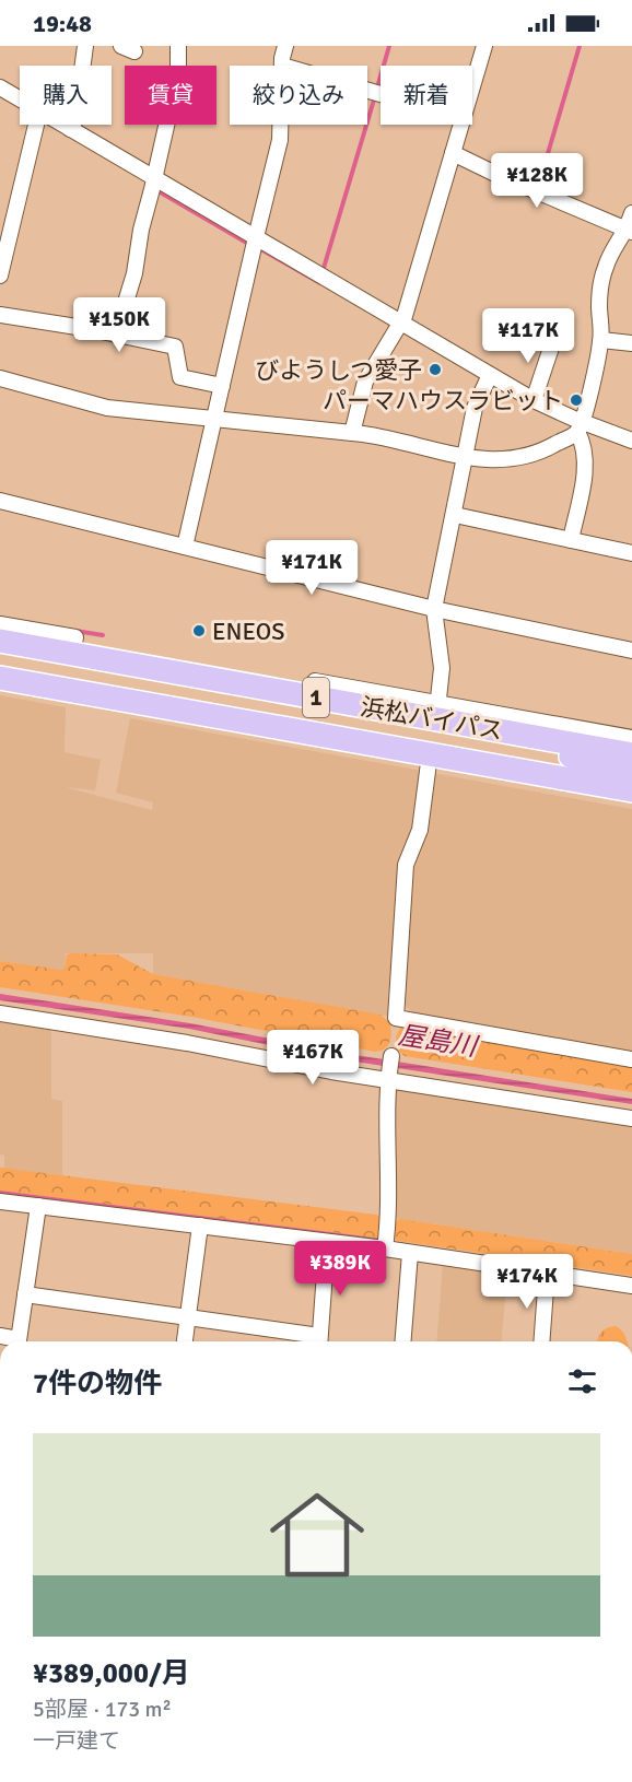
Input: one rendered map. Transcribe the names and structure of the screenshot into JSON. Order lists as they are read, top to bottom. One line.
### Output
{"streets":{"highway":["1","浜松バイパス"]},"water":["屋島川"],"places":["びようしつ愛子","パーマハウスラビット","ENEOS"],"page":{"status":"19:48","chip":["購入","賃貸","絞り込み","新着"],"price":["¥128K","¥150K","¥117K","¥171K","¥167K","¥389K","¥174K"],"heading":"7件の物件","list":[{"name":"¥389,000/月","note":"5部屋 · 173 m² · 一戸建て"}]}}
